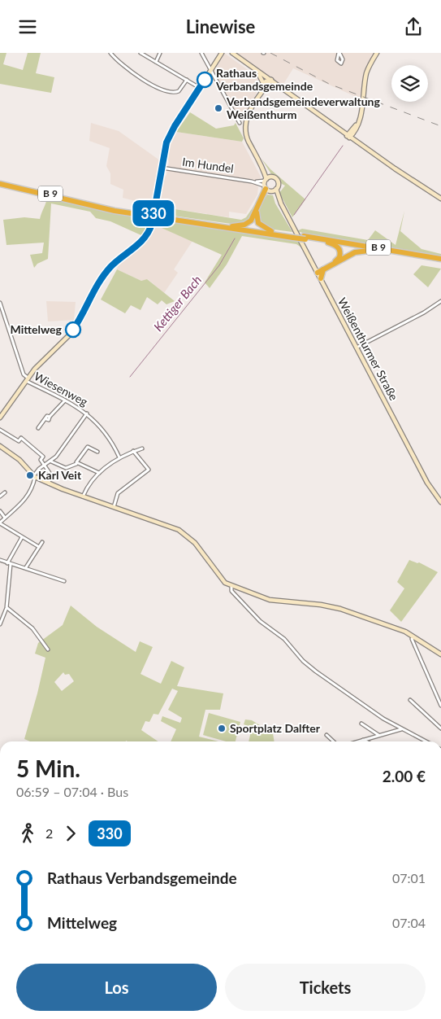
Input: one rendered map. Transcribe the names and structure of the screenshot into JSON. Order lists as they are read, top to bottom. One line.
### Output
{"streets":{"highway":["B 9"],"street":["Im Hundel","Weißenthurmer Straße","Wiesenweg"]},"crossings":[["Im Hundel","Weißenthurmer Straße"],["B 9","Weißenthurmer Straße"]],"water":["Kettiger Bach"],"places":["Rathaus Verbandsgemeinde","Verbandsgemeindeverwaltung Weißenthurm","Mittelweg","Karl Veit","Sportplatz Dalfter"],"lines":["bus line 330"],"page":{"header":"Linewise","on_map":"330","heading":["5 Min.","06:59 – 07:04 · Bus","2.00 €"],"legs":["2","330"],"list":[{"name":"Rathaus Verbandsgemeinde","value":"07:01"},{"name":"Mittelweg","value":"07:04"}],"buttons":["Los","Tickets"]}}
